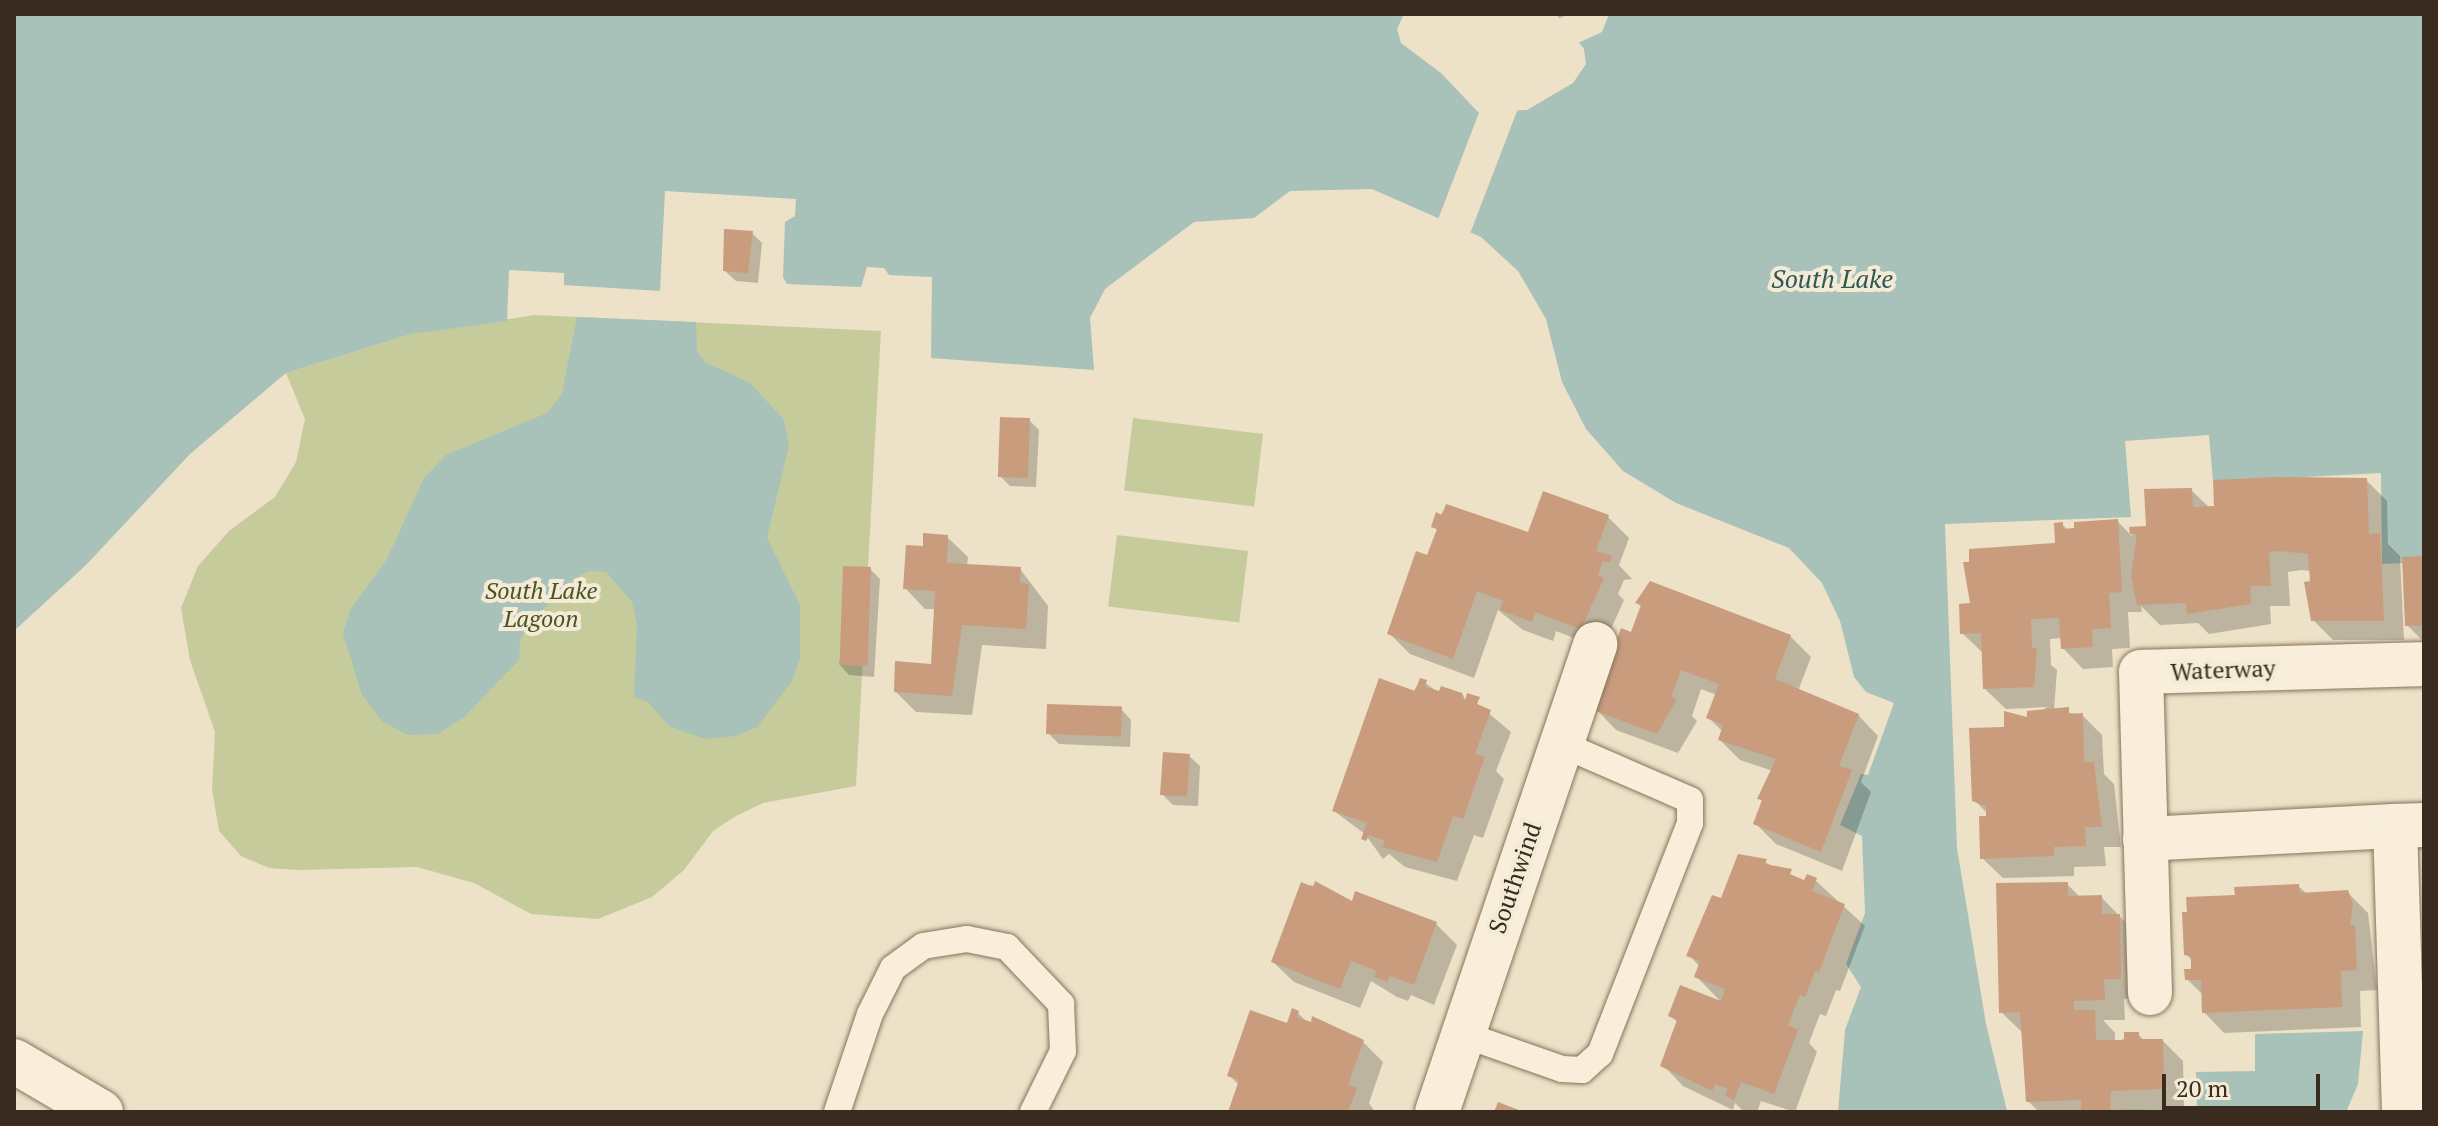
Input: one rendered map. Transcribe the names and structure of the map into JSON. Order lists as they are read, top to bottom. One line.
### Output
{"streets":{"street":["Waterway","Southwind"]},"water":["South Lake"],"parks":["South Lake Lagoon"],"scale_bar":"20 m"}
